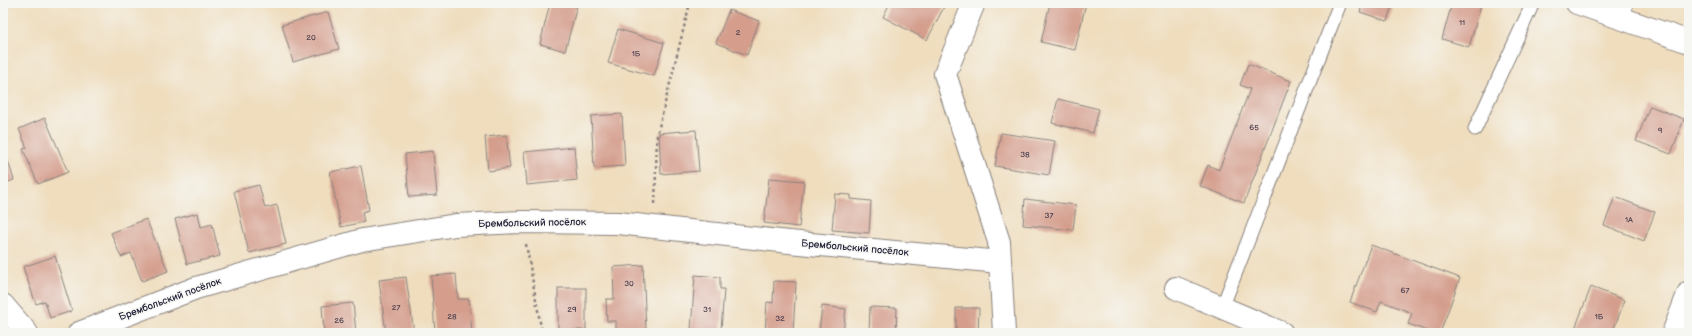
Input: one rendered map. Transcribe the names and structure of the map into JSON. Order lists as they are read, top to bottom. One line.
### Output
{"streets":{"street":["Брембольский посёлок"]},"house_numbers":["11","2","20","1Б","65","9","38","37","1А","30","67","27","29","31","28","1Б","32","26"]}
